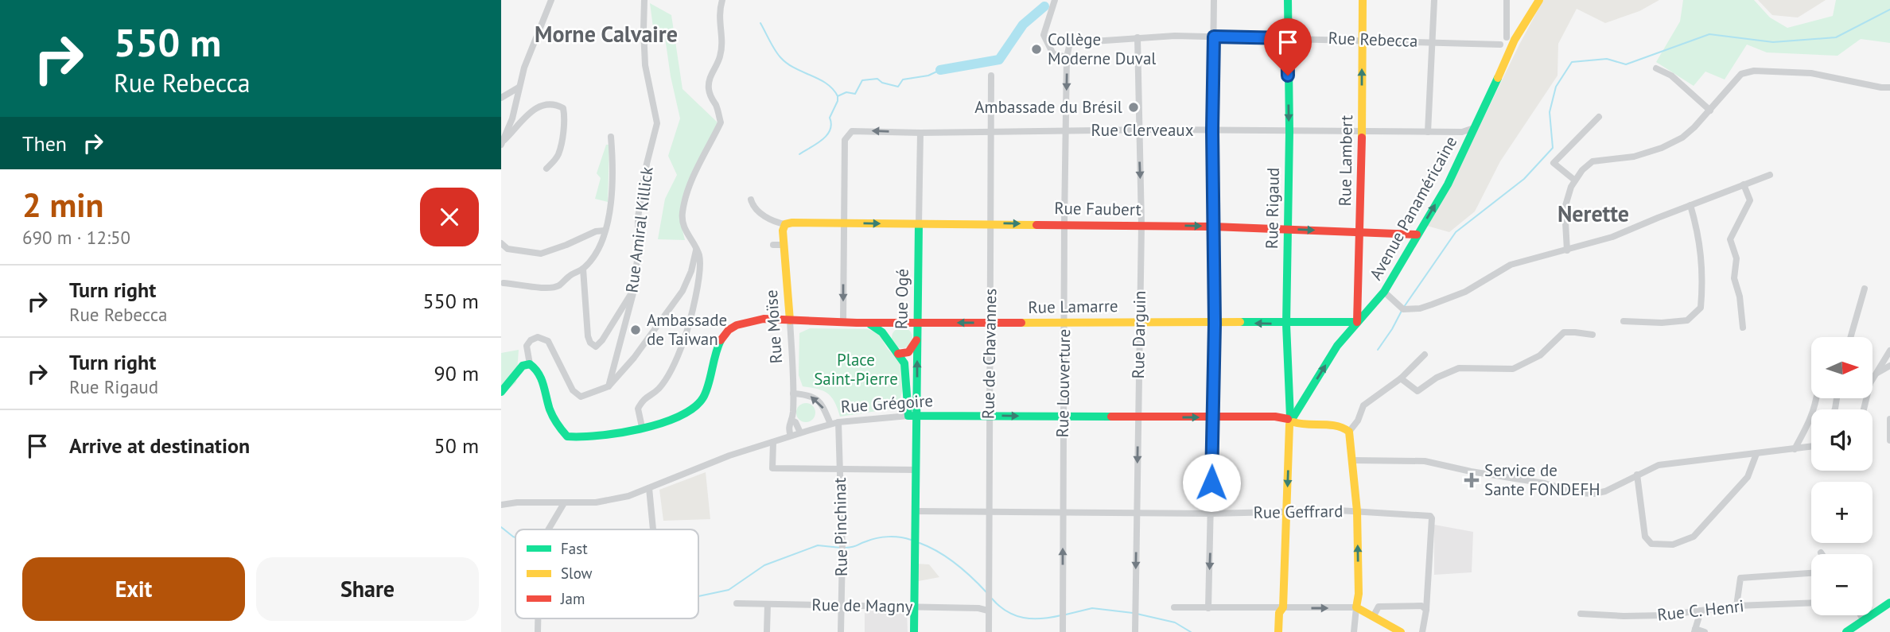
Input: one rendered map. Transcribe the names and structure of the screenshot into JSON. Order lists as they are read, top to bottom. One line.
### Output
{"streets":{"main road":["Rue Lambert","Rue Rigaud","Avenue Panaméricaine","Rue Faubert","Rue Ogé","Rue Lamarre","Rue Moïse","Rue Grégoire"],"street":["Rue Rebecca","Rue Clerveaux","Rue Amiral Killick","Rue Darguin","Rue de Chavannes","Rue Louverture","Rue Geffrard","Rue Pinchinat","Rue de Magny","Rue C. Henri"]},"crossings":[["Rue Rebecca","Rue Lambert"],["Rue Rebecca","Rue Rigaud"],["Rue Rebecca","Rue Darguin"],["Rue Rebecca","Rue Louverture"],["Rue Clerveaux","Rue Lambert"],["Rue Clerveaux","Rue Rigaud"],["Rue Clerveaux","Avenue Panaméricaine"],["Rue Clerveaux","Rue Faubert"],["Rue Clerveaux","Rue Ogé"],["Rue Clerveaux","Rue Darguin"],["Rue Clerveaux","Rue de Chavannes"],["Rue Clerveaux","Rue Louverture"],["Rue Lambert","Avenue Panaméricaine"],["Rue Lambert","Rue Faubert"],["Rue Lambert","Rue Lamarre"],["Rue Rigaud","Avenue Panaméricaine"],["Rue Rigaud","Rue Faubert"],["Rue Rigaud","Rue Lamarre"],["Rue Rigaud","Rue Grégoire"],["Rue Rigaud","Rue Geffrard"],["Avenue Panaméricaine","Rue Faubert"],["Avenue Panaméricaine","Rue Lamarre"],["Avenue Panaméricaine","Rue Grégoire"],["Rue Faubert","Rue Ogé"],["Rue Faubert","Rue Moïse"],["Rue Faubert","Rue Darguin"],["Rue Faubert","Rue de Chavannes"],["Rue Faubert","Rue Louverture"],["Rue Ogé","Rue Lamarre"],["Rue Ogé","Rue Grégoire"],["Rue Ogé","Rue Geffrard"],["Rue Ogé","Rue de Magny"],["Rue Lamarre","Rue Moïse"],["Rue Lamarre","Rue Darguin"],["Rue Lamarre","Rue de Chavannes"],["Rue Lamarre","Rue Louverture"],["Rue Moïse","Rue Grégoire"],["Rue Darguin","Rue Grégoire"],["Rue Darguin","Rue Geffrard"],["Rue de Chavannes","Rue Grégoire"],["Rue de Chavannes","Rue Geffrard"],["Rue de Chavannes","Rue de Magny"],["Rue Louverture","Rue Grégoire"],["Rue Louverture","Rue Geffrard"],["Rue Grégoire","Rue Pinchinat"],["Rue Pinchinat","Rue de Magny"]],"one_way":["Avenue Panaméricaine","Rue Faubert","Rue Darguin"],"districts":["Morne Calvaire","Nerette"],"parks":["Place Saint-Pierre"],"places":{"other":["Collège Moderne Duval","Ambassade du Brésil","Ambassade de Taiwan"],"health":["Service de Sante FONDEFH"]},"legend":["Fast","Slow","Jam"],"north":"right","page":{"turn":["550 m","Rue Rebecca"],"then":"Then","heading":["2 min","690 m · 12:50"],"list":[{"name":"Turn right","note":"Rue Rebecca","value":"550 m"},{"name":"Turn right","note":"Rue Rigaud","value":"90 m"},{"name":"Arrive at destination","value":"50 m"}],"map_buttons":["+","−"],"buttons":["Exit","Share"]}}
